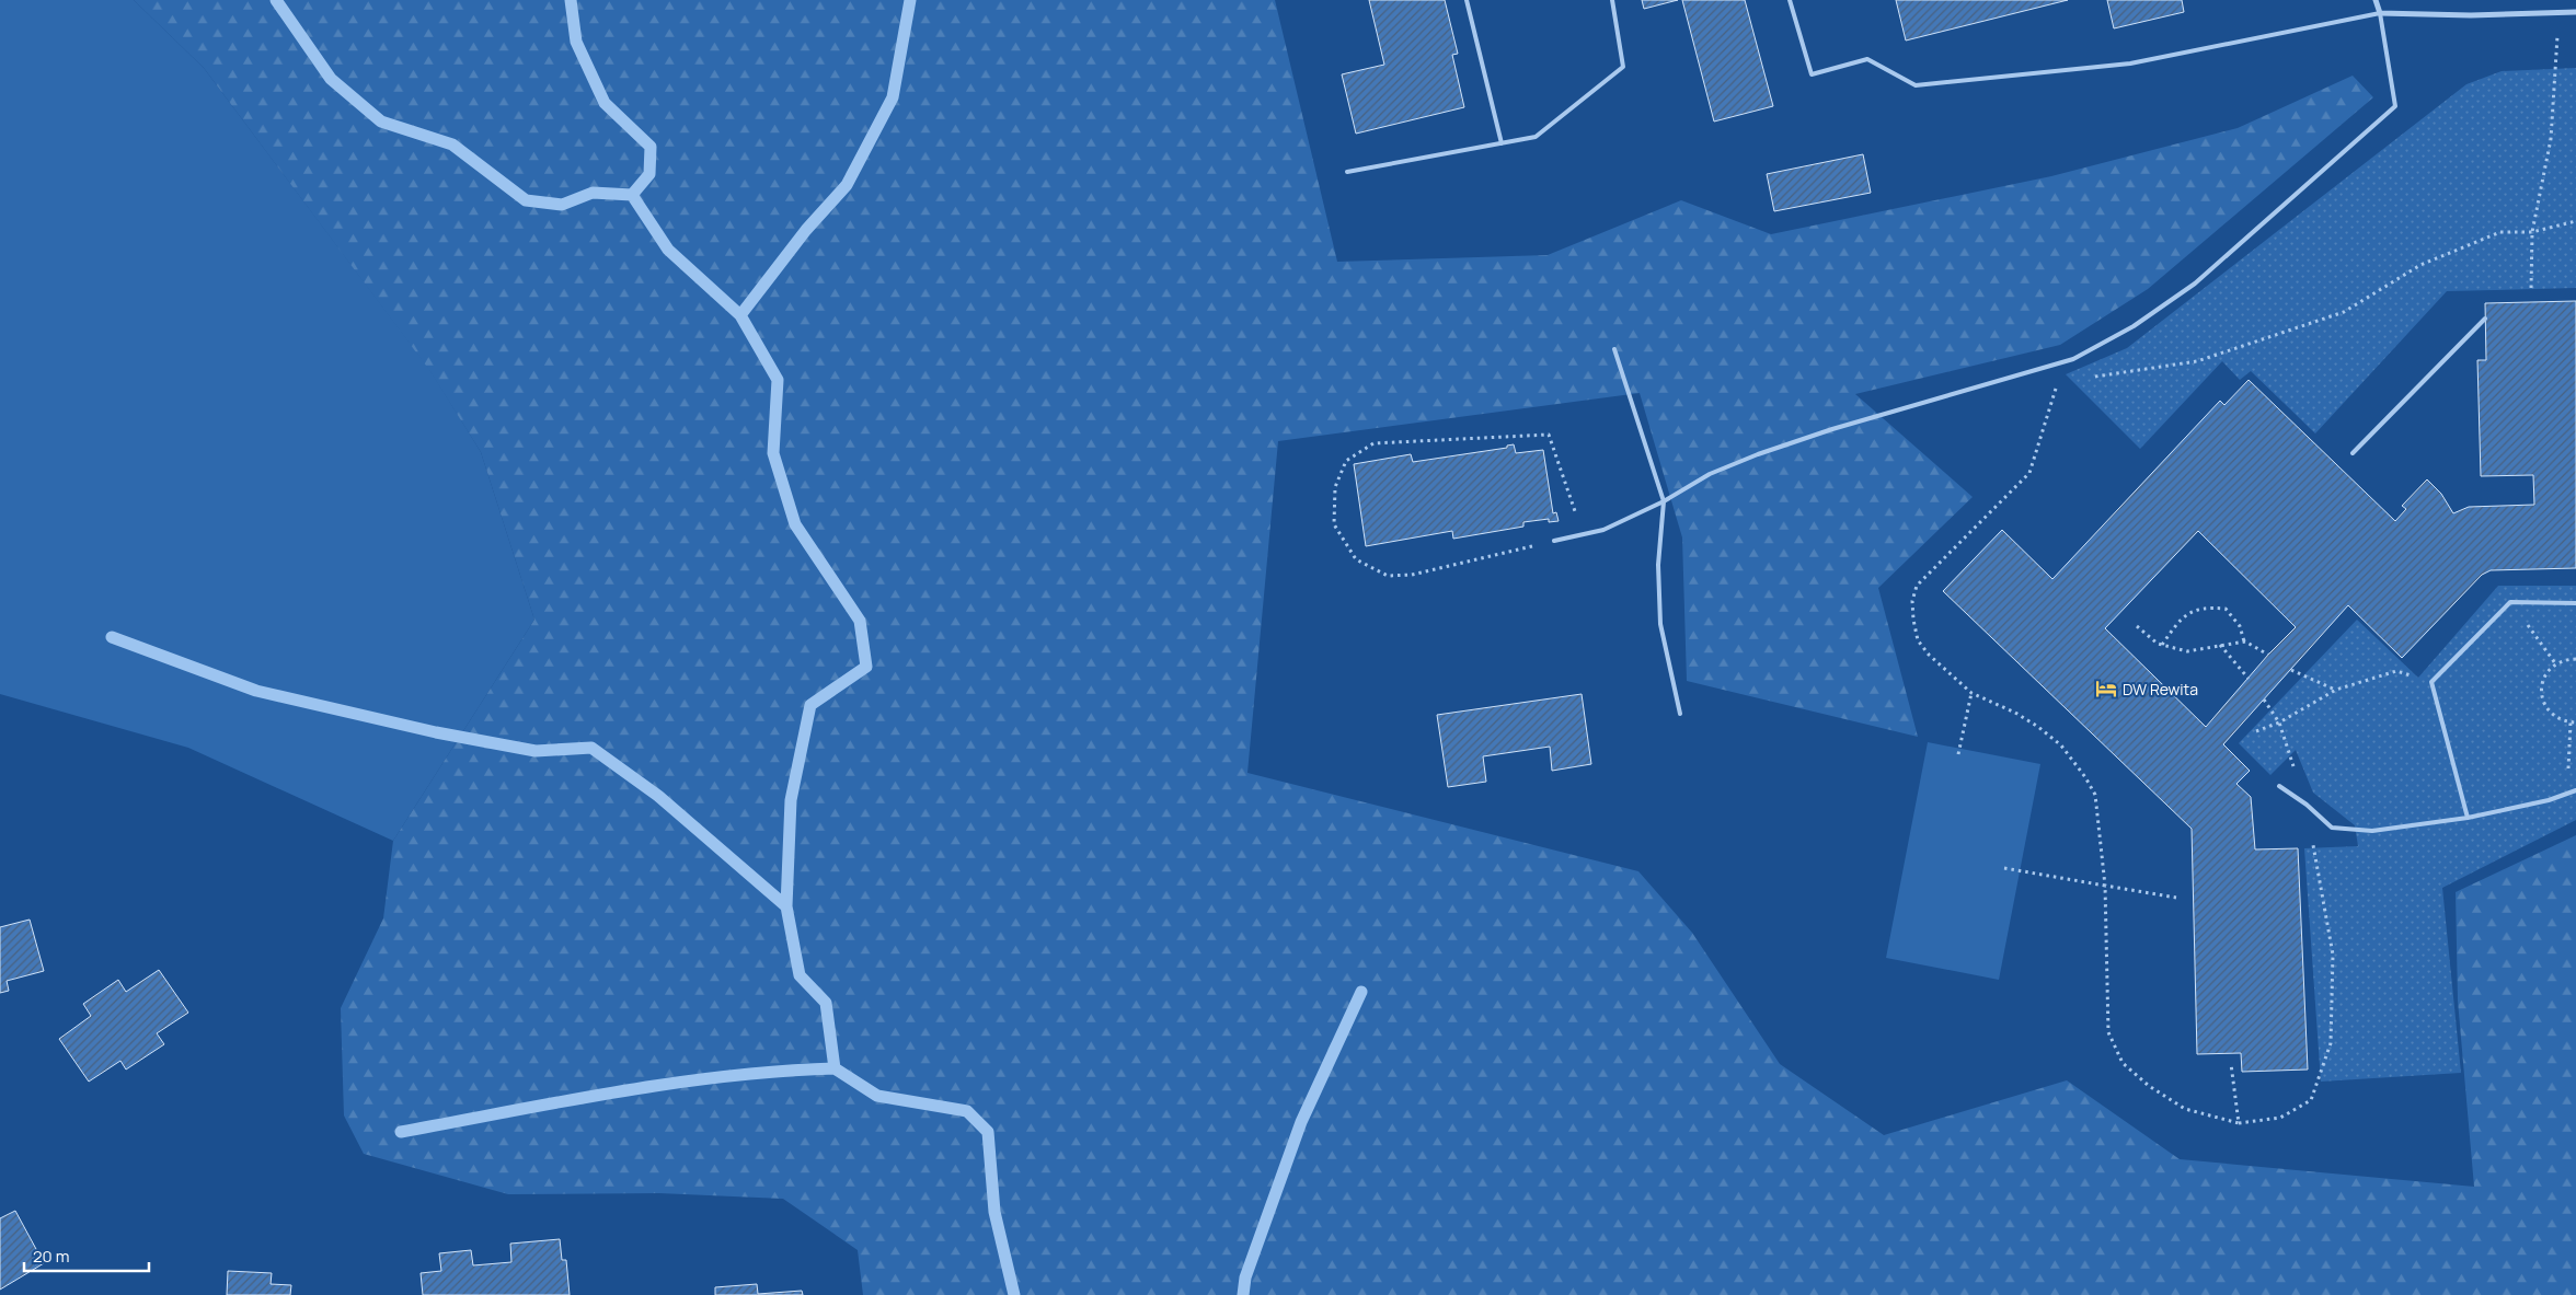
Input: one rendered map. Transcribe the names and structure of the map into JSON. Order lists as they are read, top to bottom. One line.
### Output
{"places":{"hotel":["DW Rewita"]},"scale_bar":"20 m"}
